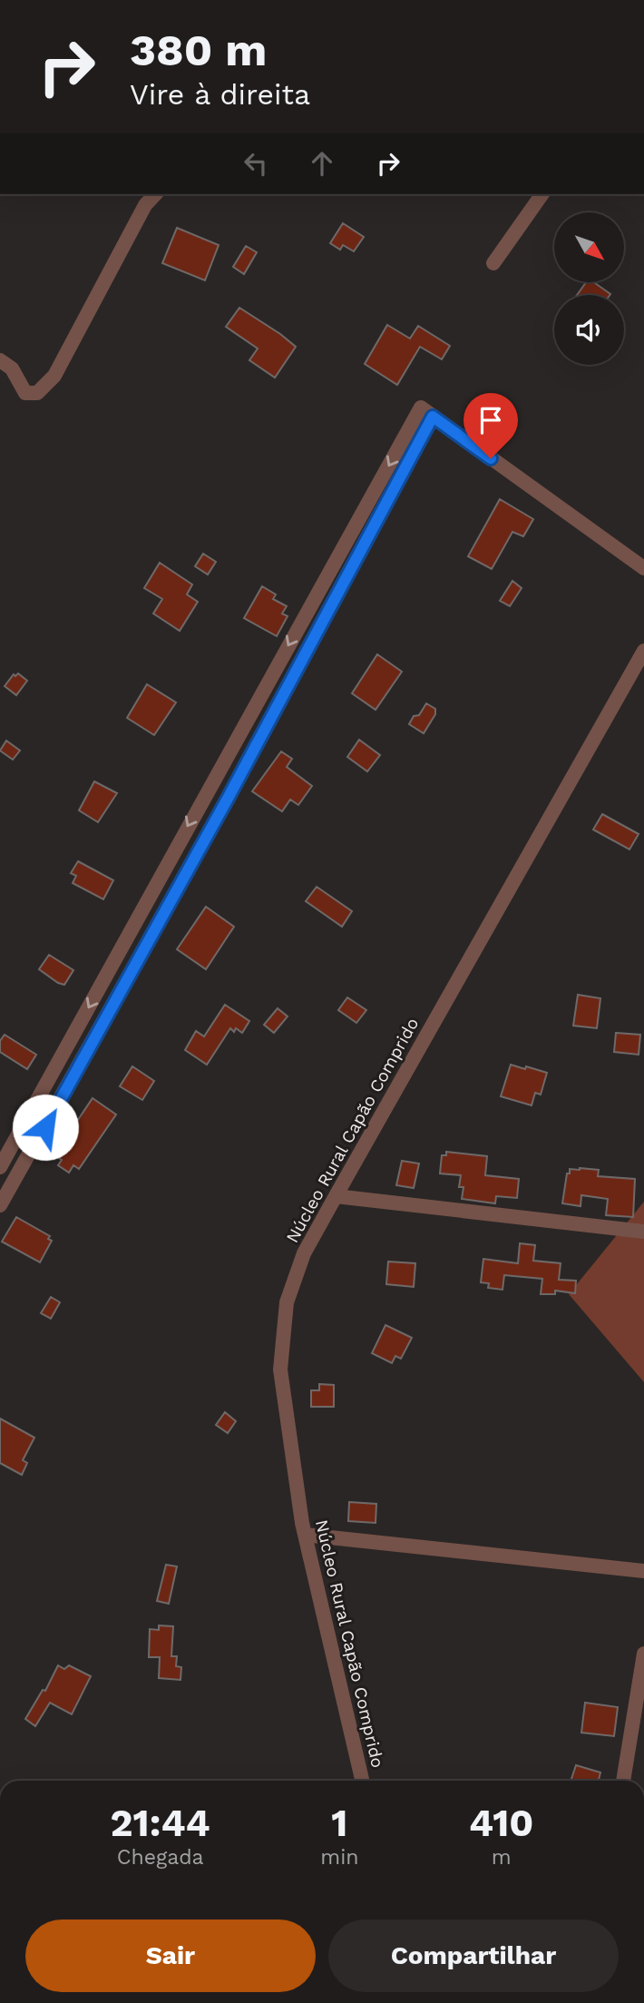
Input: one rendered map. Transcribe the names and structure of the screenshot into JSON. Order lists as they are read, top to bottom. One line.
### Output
{"streets":{"street":["Núcleo Rural Capão Comprido"]},"north":"bottom right","page":{"turn":["380 m","Vire à direita"],"eta":["21:44","Chegada","1","min","410","m"],"buttons":["Sair","Compartilhar"]}}
